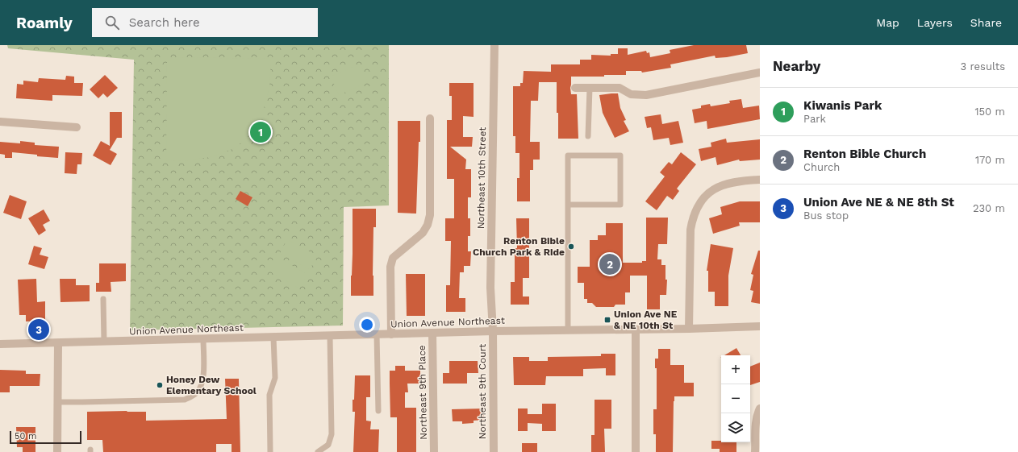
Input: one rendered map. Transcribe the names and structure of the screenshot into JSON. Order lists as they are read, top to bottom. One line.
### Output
{"streets":{"street":["Northeast 10th Street","Union Avenue Northeast","Northeast 9th Court","Northeast 9th Place"]},"crossings":[["Northeast 10th Street","Union Avenue Northeast"],["Northeast 10th Street","Northeast 9th Court"],["Union Avenue Northeast","Northeast 9th Court"],["Union Avenue Northeast","Northeast 9th Place"]],"places":{"other":["Renton Bible Church Park & Ride","Honey Dew Elementary School"],"transit":["Union Ave NE & NE 10th St"]},"scale_bar":"50 m","page":{"header":"Roamly","search":"Search here","nav":["Map","Layers","Share"],"heading":["Nearby","3 results"],"list":[{"mark":"1","name":"Kiwanis Park","note":"Park","value":"150 m"},{"mark":"2","name":"Renton Bible Church","note":"Church","value":"170 m"},{"mark":"3","name":"Union Ave NE & NE 8th St","note":"Bus stop","value":"230 m"}],"pins":["1","2","3"],"map_buttons":["+","−"],"scale":"50 m"}}
